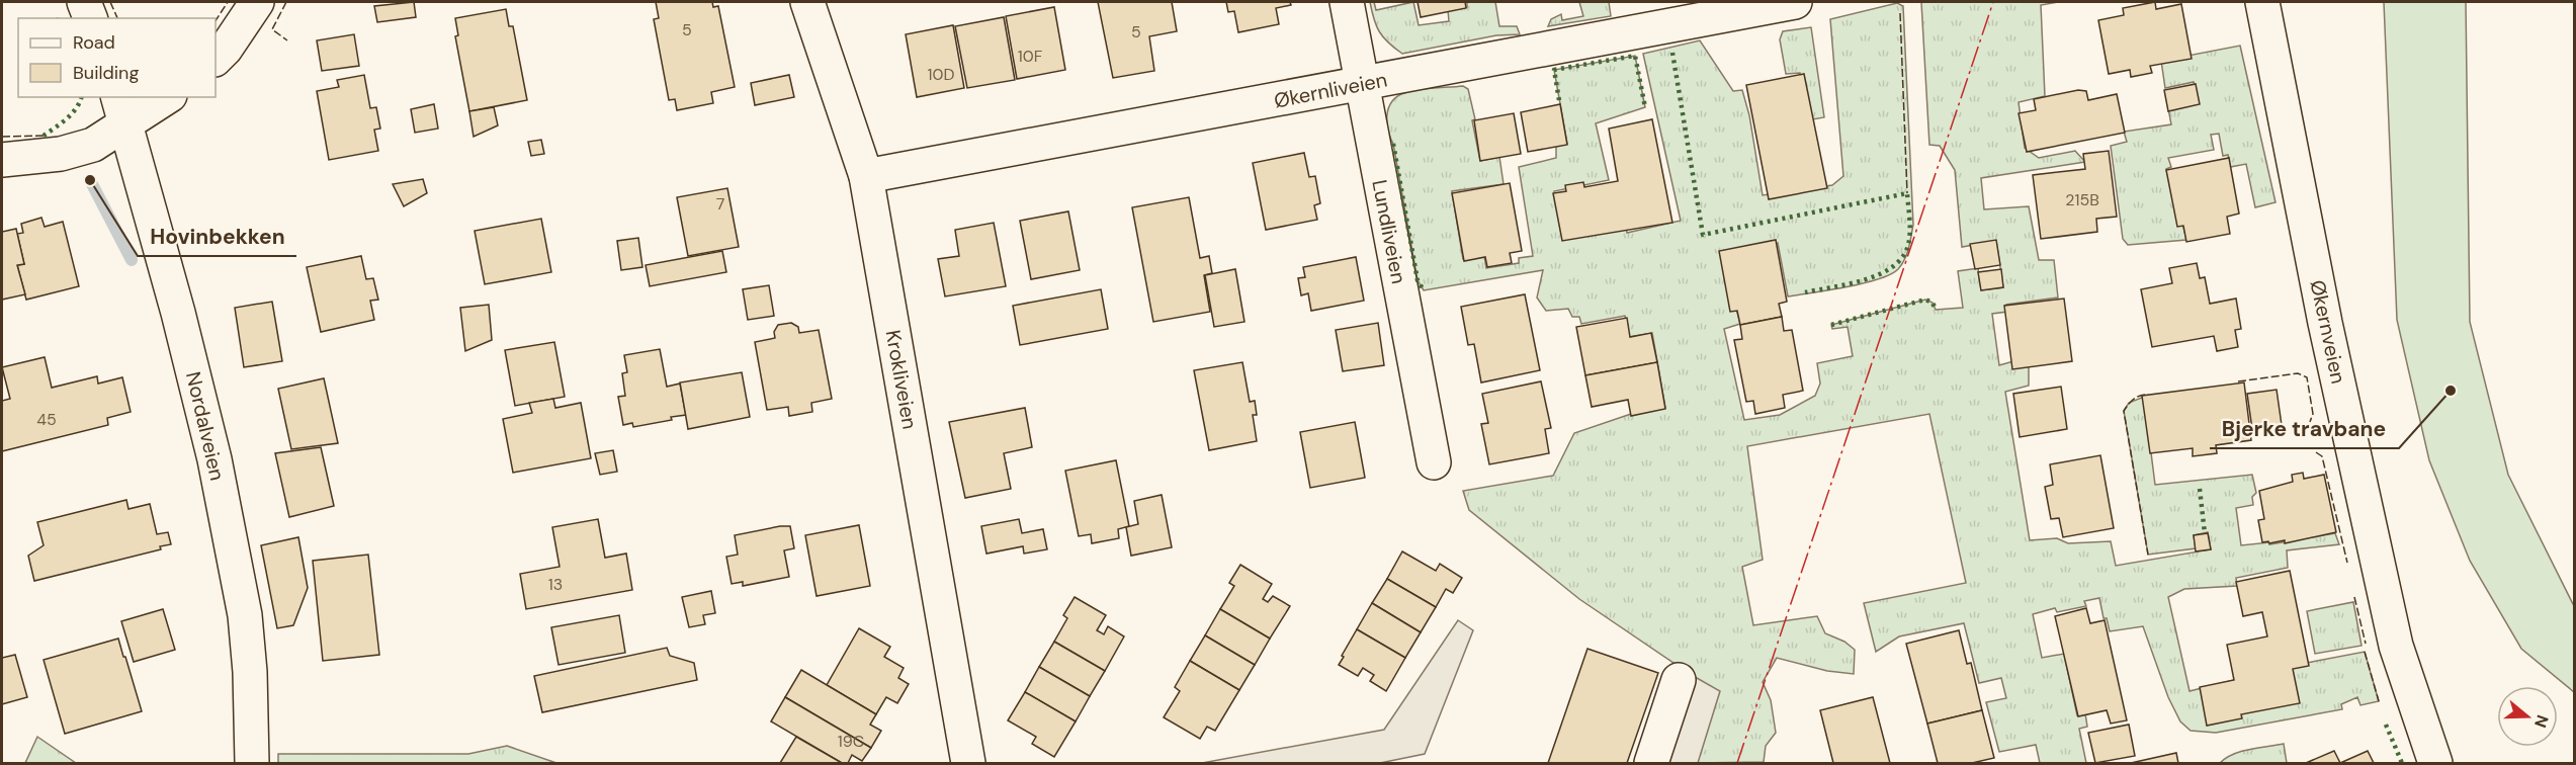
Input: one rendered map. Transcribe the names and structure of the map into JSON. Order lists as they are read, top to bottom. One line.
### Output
{"streets":{"street":["Økernliveien","Lundliveien","Økernveien","Krokliveien","Nordalveien"]},"crossings":[["Økernliveien","Lundliveien"],["Økernliveien","Krokliveien"]],"places":["Hovinbekken","Bjerke travbane"],"house_numbers":["5","5","10F","10D","215B","7","45","13","19C"],"legend":["Road","Building"],"north":"right"}
